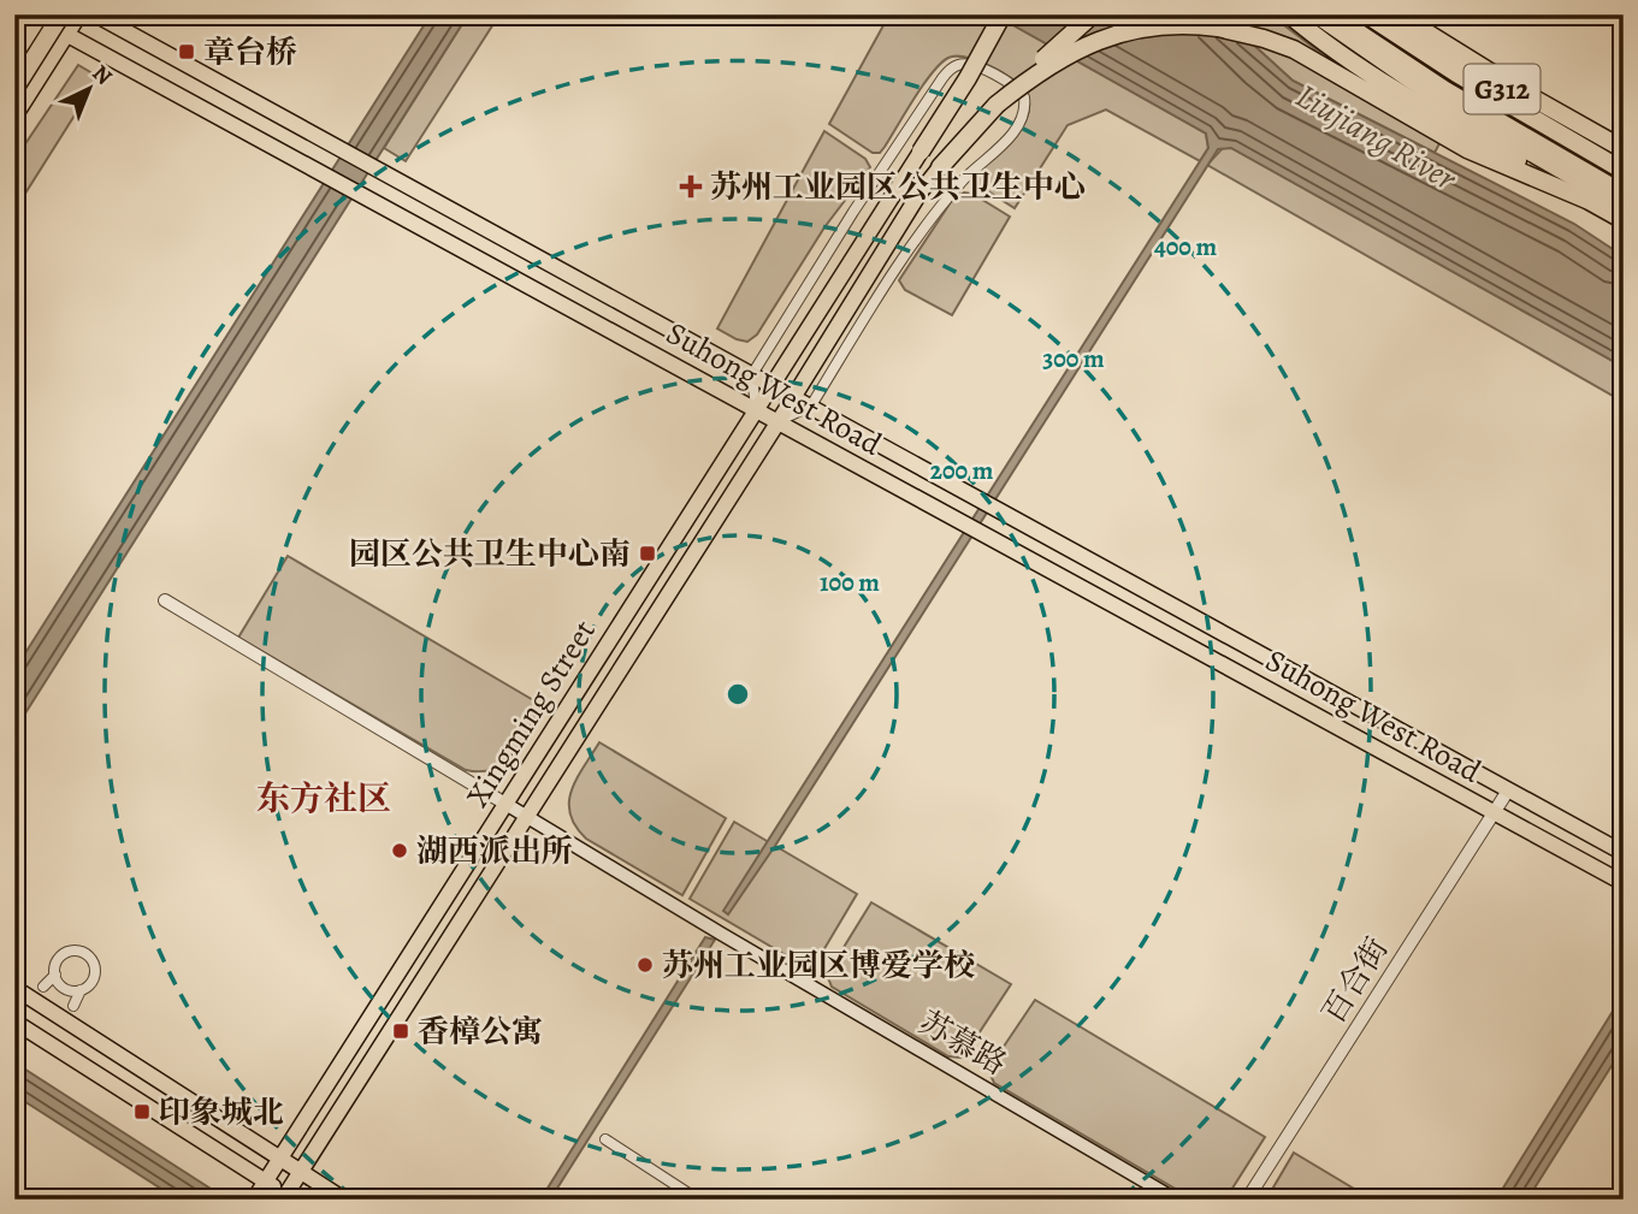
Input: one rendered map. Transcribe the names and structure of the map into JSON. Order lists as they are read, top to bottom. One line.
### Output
{"streets":{"main road":["G312","Suhong West Road","Xingming Street","苏慕路"],"street":["百合街"]},"crossings":[["Suhong West Road","Xingming Street"],["Suhong West Road","百合街"],["Xingming Street","苏慕路"]],"districts":["东方社区"],"water":["Liujiang River"],"places":{"transit":["章台桥","园区公共卫生中心南","香樟公寓","印象城北"],"health":["苏州工业园区公共卫生中心"],"other":["湖西派出所","苏州工业园区博爱学校"]},"north":"top right","rings":["400 m","300 m","200 m","100 m"]}
